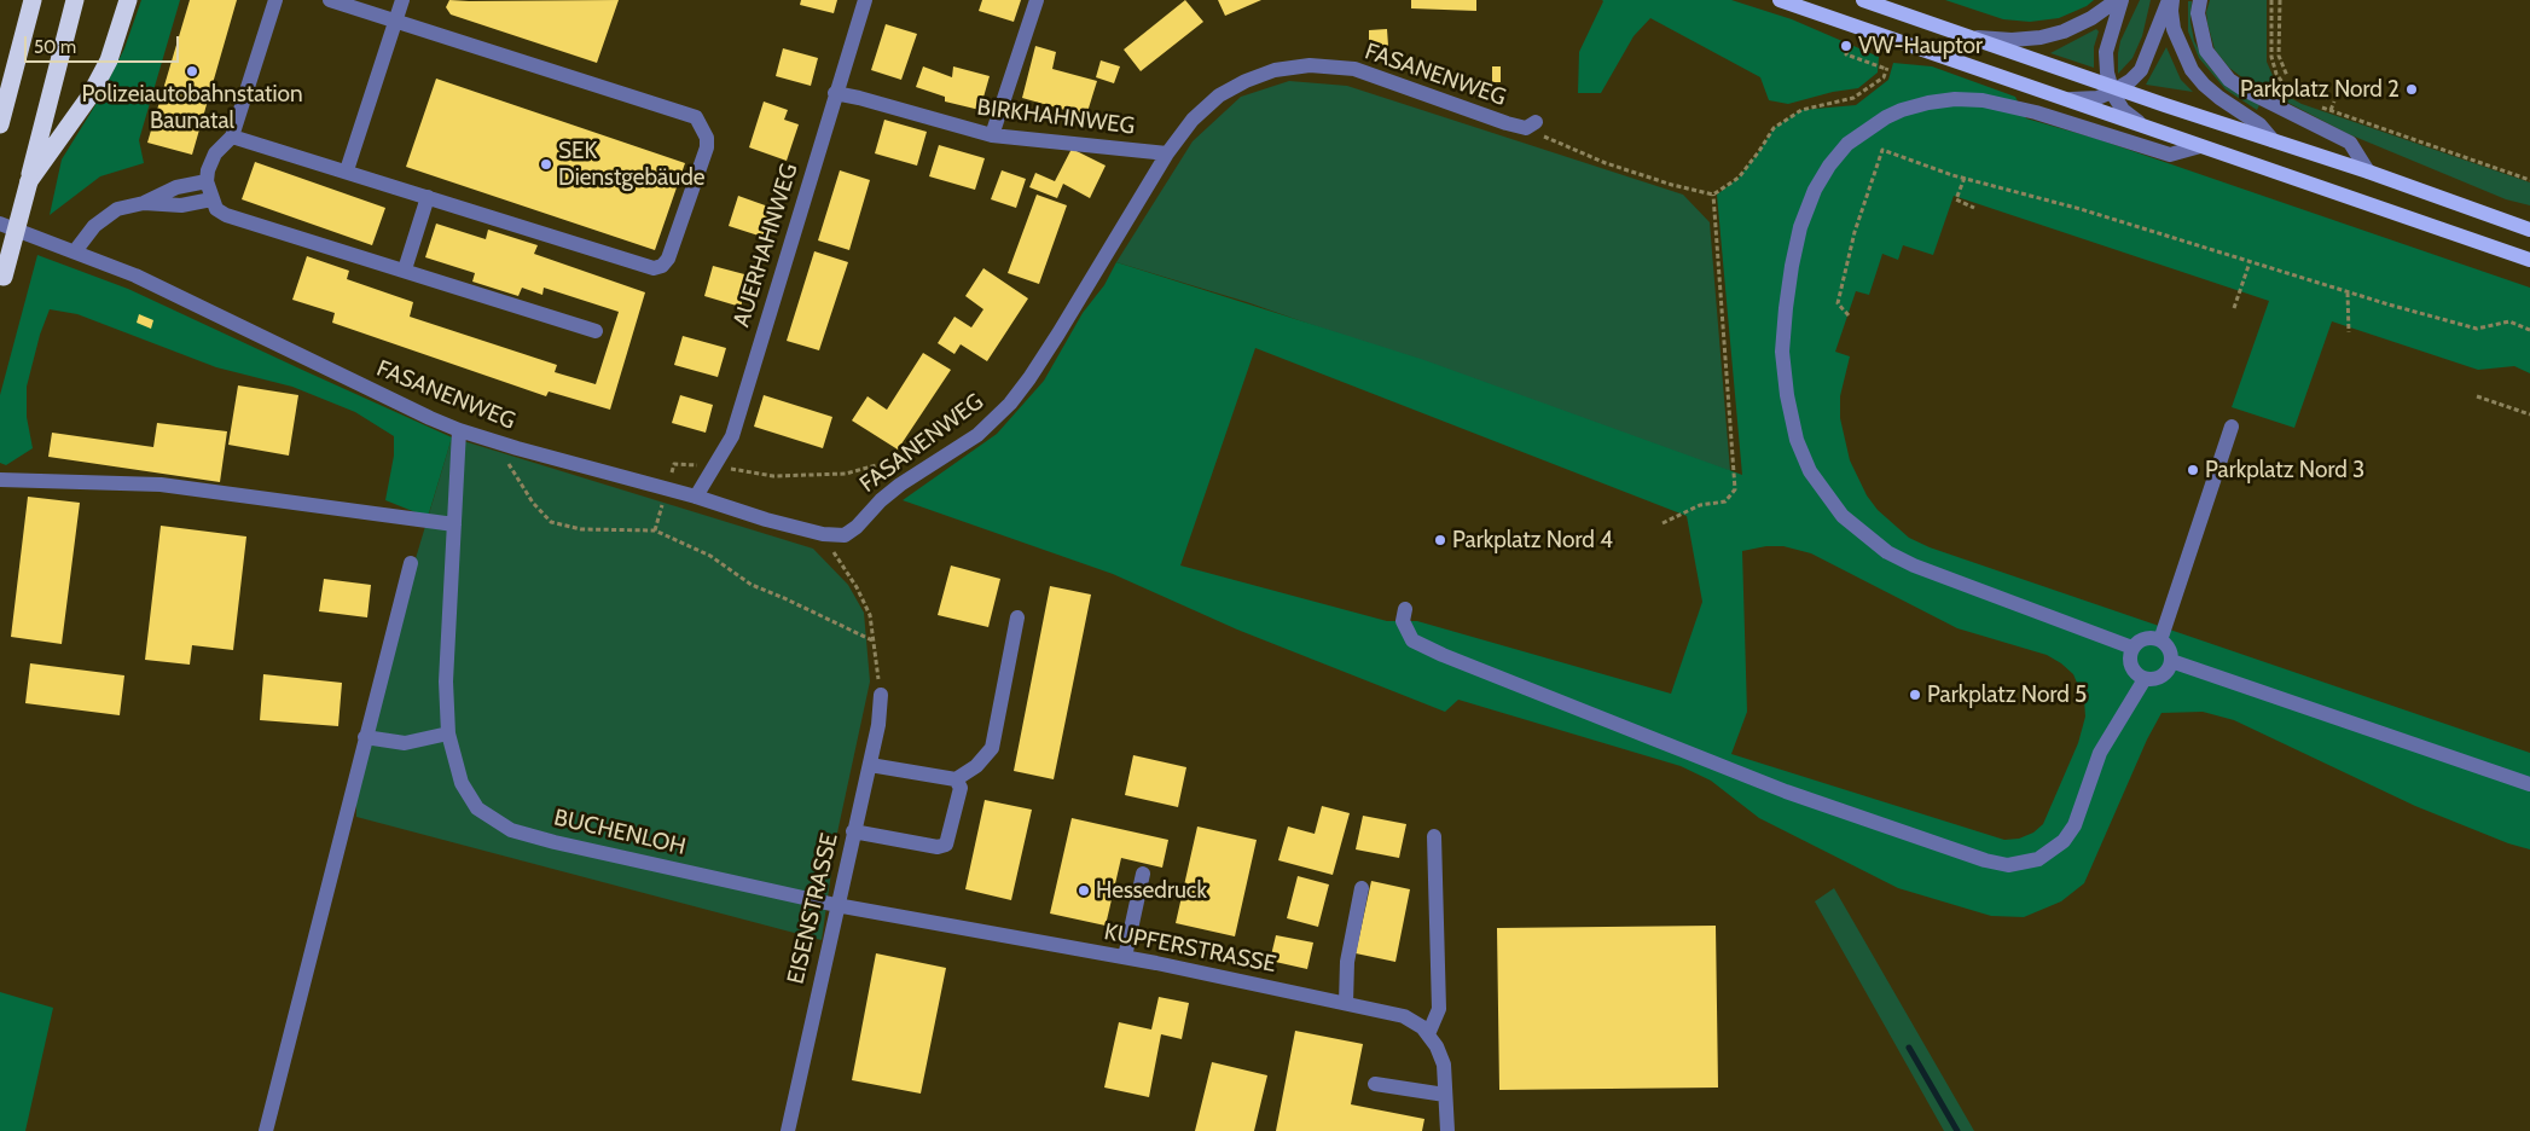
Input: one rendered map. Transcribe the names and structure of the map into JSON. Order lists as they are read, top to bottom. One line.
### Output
{"streets":{"street":["FASANENWEG","BIRKHAHNWEG","AUERHAHNWEG","BUCHENLOH","EISENSTRASSE","KUPFERSTRASSE"]},"crossings":[["FASANENWEG","BIRKHAHNWEG"],["FASANENWEG","AUERHAHNWEG"],["FASANENWEG","BUCHENLOH"],["BIRKHAHNWEG","AUERHAHNWEG"],["BUCHENLOH","EISENSTRASSE"],["BUCHENLOH","KUPFERSTRASSE"],["EISENSTRASSE","KUPFERSTRASSE"]],"places":["VW-Hauptor","Polizeiautobahnstation Baunatal","Parkplatz Nord 2","SEK Dienstgebäude","Parkplatz Nord 3","Parkplatz Nord 4","Parkplatz Nord 5","Hessedruck"],"scale_bar":"50 m"}
